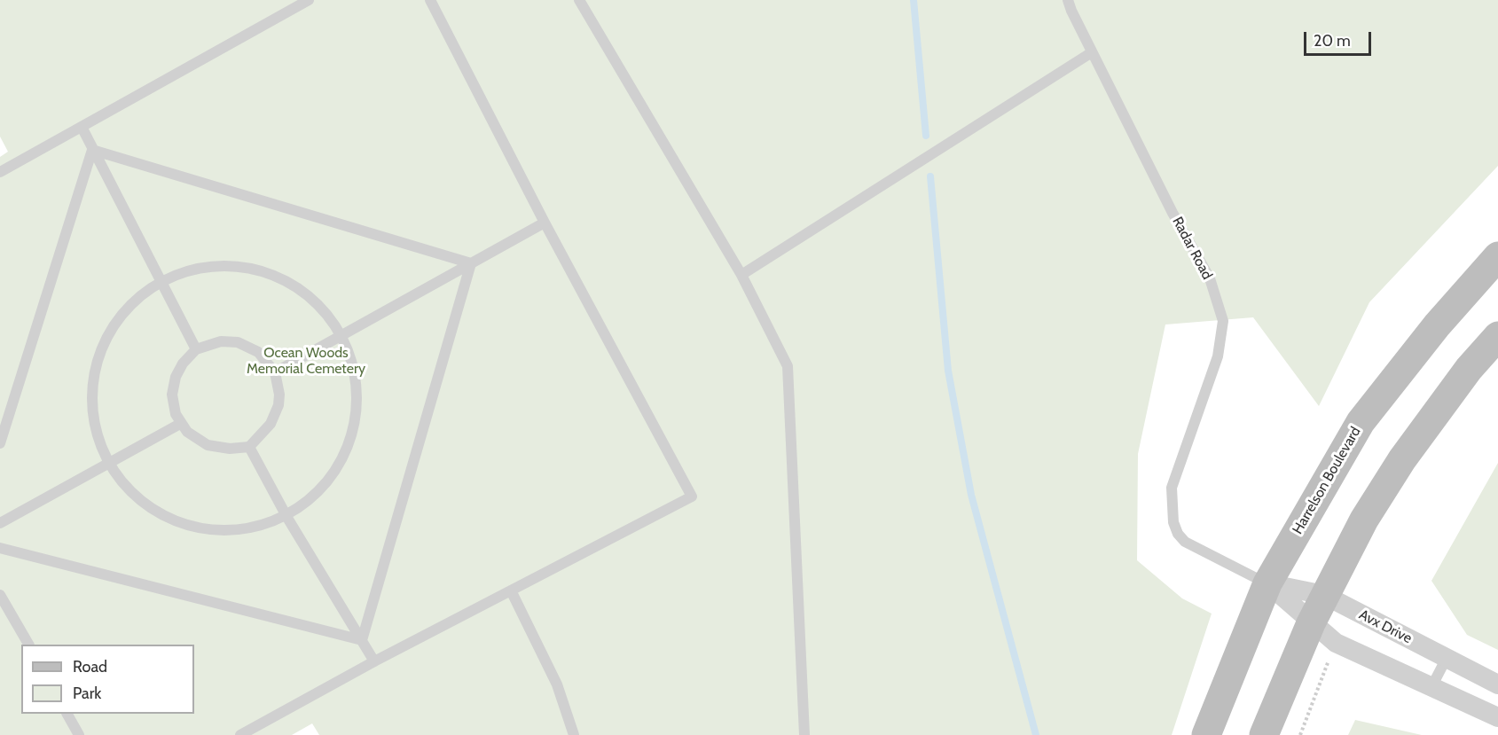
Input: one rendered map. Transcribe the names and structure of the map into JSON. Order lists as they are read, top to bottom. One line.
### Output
{"streets":{"main road":["Harrelson Boulevard"],"street":["Avx Drive"],"lane":["Radar Road"]},"crossings":[["Radar Road","Harrelson Boulevard"],["Radar Road","Avx Drive"],["Harrelson Boulevard","Avx Drive"]],"parks":["Ocean Woods Memorial Cemetery"],"legend":["Road","Park"],"scale_bar":"20 m"}
